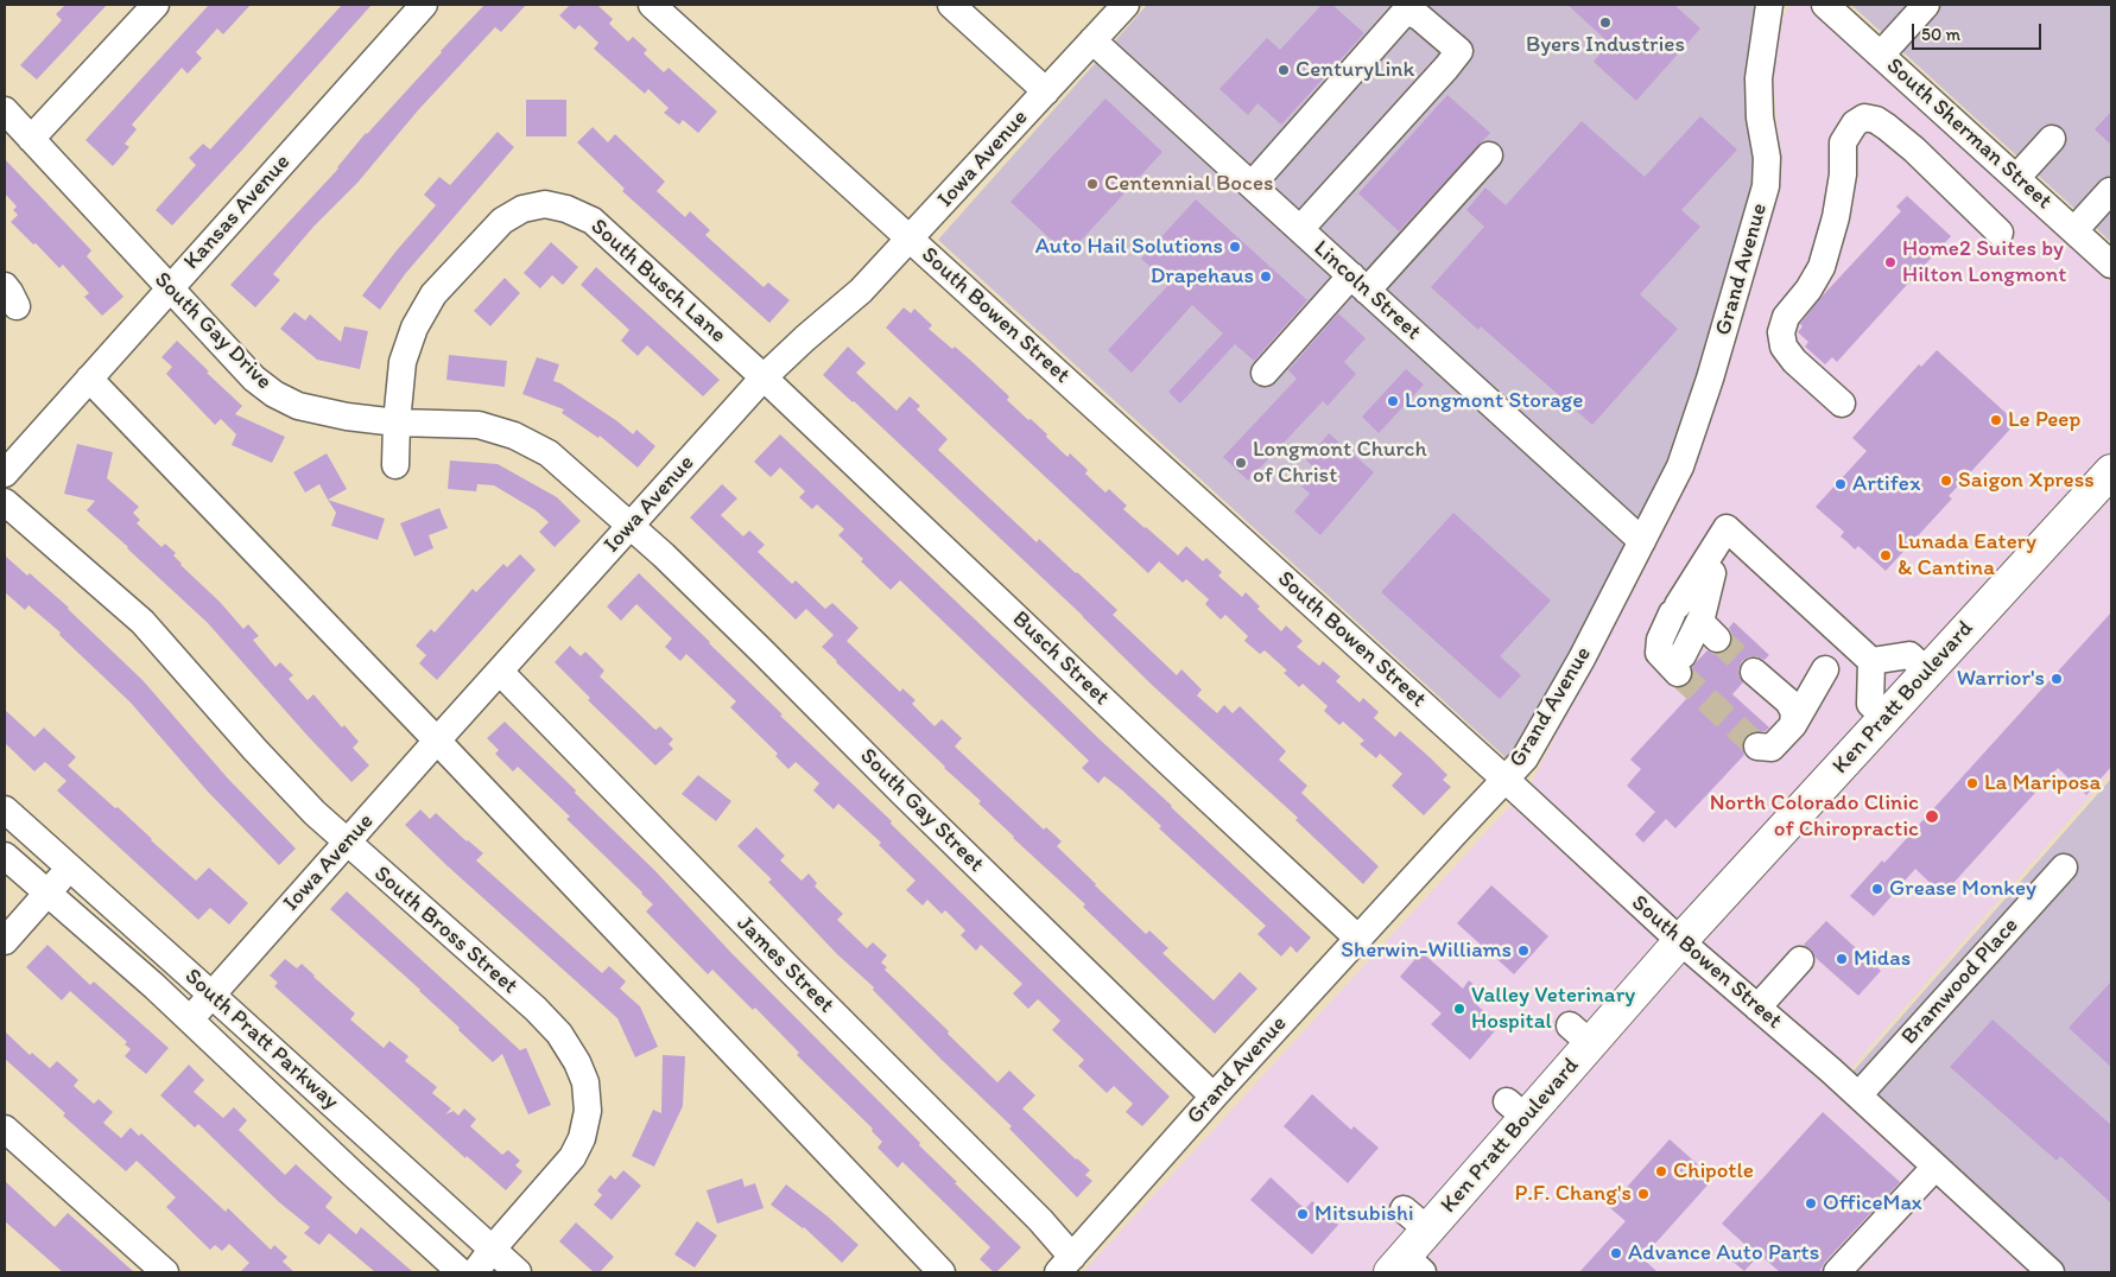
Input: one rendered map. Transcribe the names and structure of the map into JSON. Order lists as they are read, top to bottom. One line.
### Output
{"streets":{"highway":["Ken Pratt Boulevard"],"street":["South Sherman Street","Iowa Avenue","Kansas Avenue","Grand Avenue","South Busch Lane","Lincoln Street","South Bowen Street","South Gay Drive","Busch Street","South Gay Street","South Bross Street","James Street","Bramwood Place","South Pratt Parkway"]},"crossings":[["Iowa Avenue","South Busch Lane"],["Iowa Avenue","Lincoln Street"],["Iowa Avenue","South Bowen Street"],["Iowa Avenue","South Gay Drive"],["Iowa Avenue","Busch Street"],["Iowa Avenue","South Gay Street"],["Iowa Avenue","South Bross Street"],["Iowa Avenue","James Street"],["Iowa Avenue","South Pratt Parkway"],["Kansas Avenue","South Gay Drive"],["Grand Avenue","Lincoln Street"],["Grand Avenue","South Bowen Street"],["Grand Avenue","Busch Street"],["Grand Avenue","South Gay Street"],["Grand Avenue","James Street"],["South Busch Lane","South Gay Drive"],["South Busch Lane","Busch Street"],["South Bowen Street","Ken Pratt Boulevard"],["South Bowen Street","Bramwood Place"],["South Gay Drive","South Gay Street"],["South Bross Street","South Pratt Parkway"]],"places":["Byers Industries","CenturyLink","Centennial Boces","Auto Hail Solutions","Home2 Suites by Hilton Longmont","Drapehaus","Longmont Storage","Le Peep","Longmont Church of Christ","Saigon Xpress","Artifex","Lunada Eatery & Cantina","Warrior's","La Mariposa","North Colorado Clinic of Chiropractic","Grease Monkey","Sherwin-Williams","Midas","Valley Veterinary Hospital","Chipotle","P.F. Chang's","OfficeMax","Mitsubishi","Advance Auto Parts"],"scale_bar":"50 m"}
